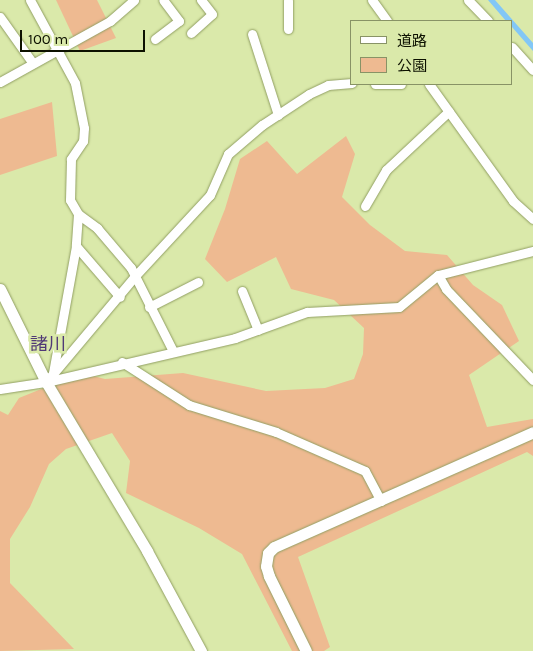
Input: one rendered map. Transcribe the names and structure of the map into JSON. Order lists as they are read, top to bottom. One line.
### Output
{"districts":["諸川"],"legend":["道路","公園"],"scale_bar":"100 m"}
